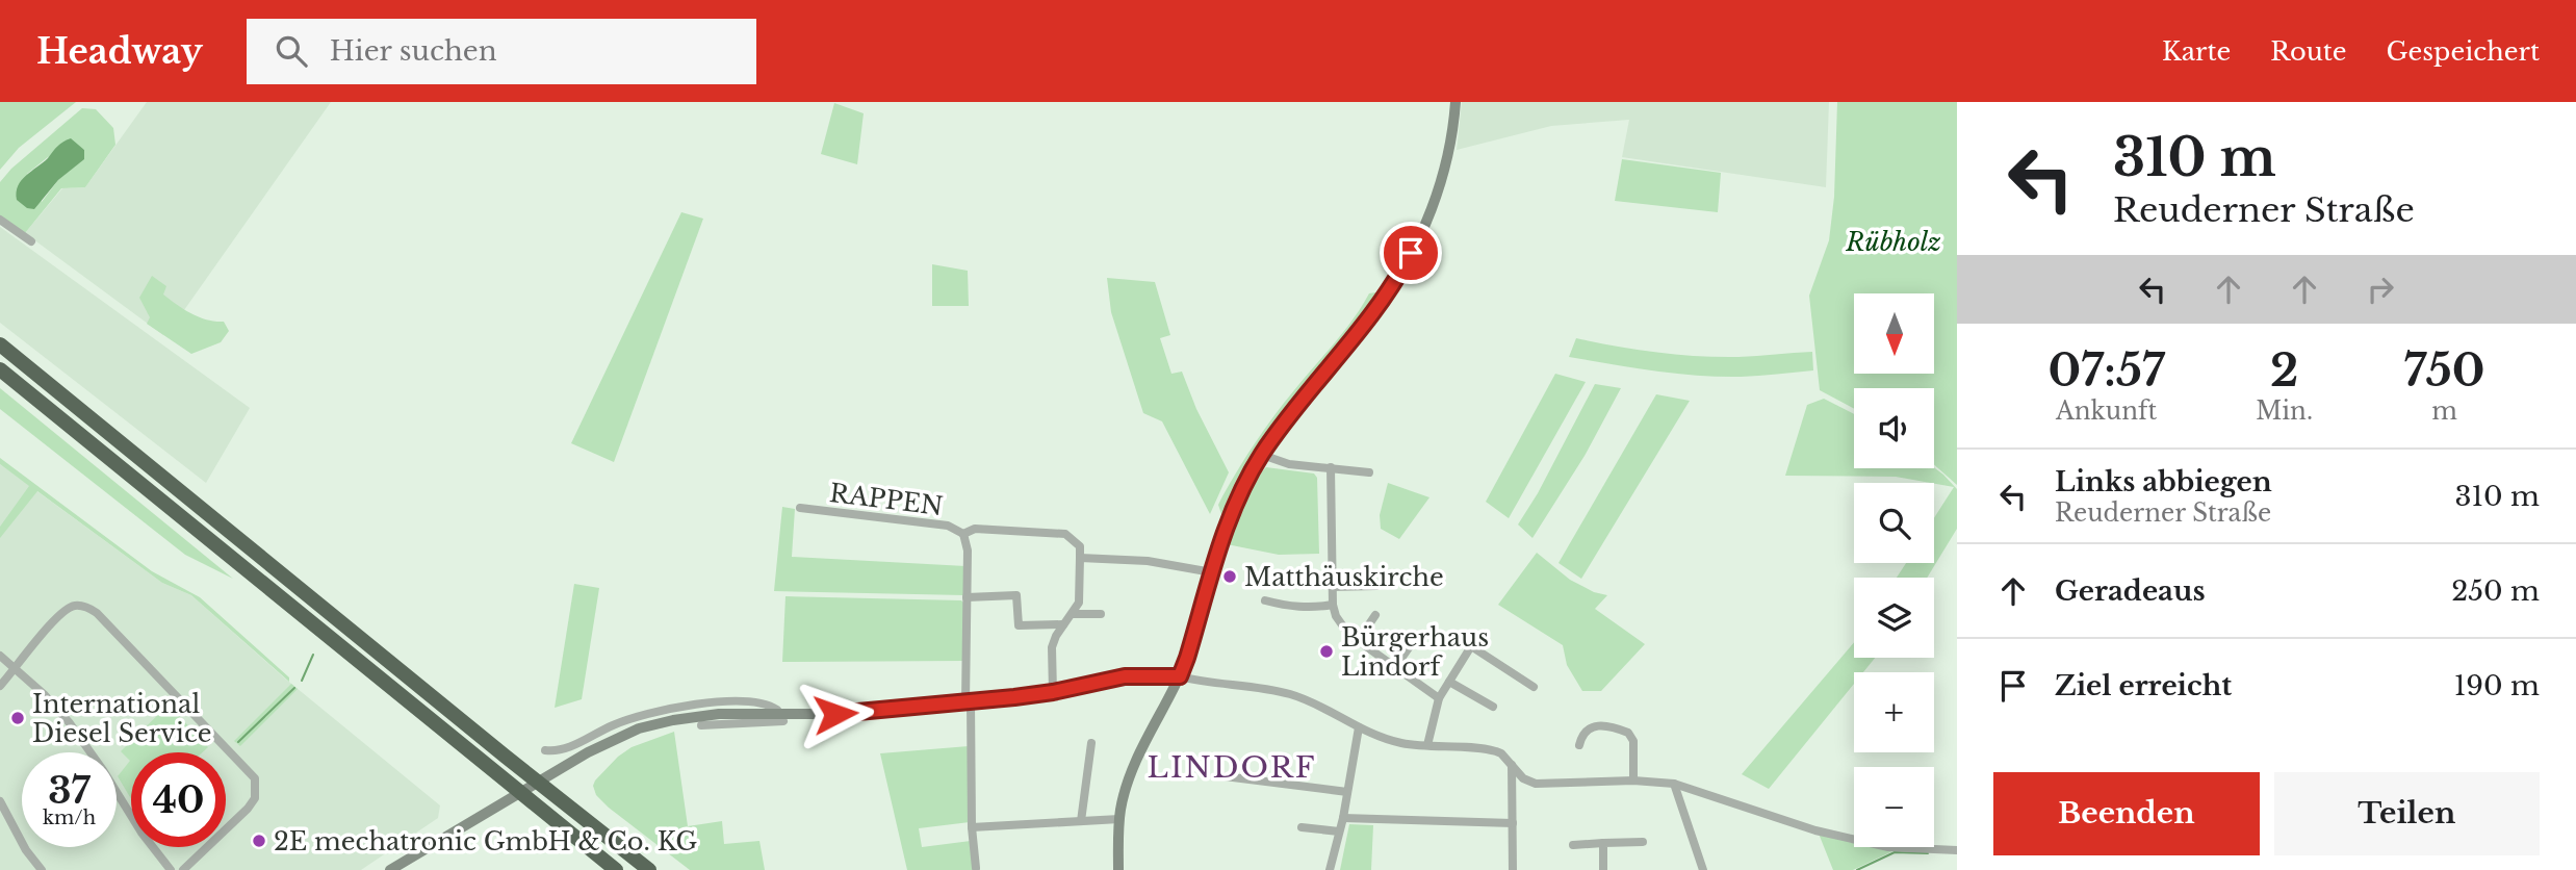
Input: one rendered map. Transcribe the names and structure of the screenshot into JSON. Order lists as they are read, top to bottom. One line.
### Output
{"streets":{"street":["RAPPEN"]},"districts":["LINDORF"],"parks":["Rübholz"],"places":["Matthäuskirche","Bürgerhaus Lindorf","International Diesel Service","2E mechatronic GmbH & Co. KG"],"north":"bottom","page":{"header":"Headway","search":"Hier suchen","nav":["Karte","Route","Gespeichert"],"turn":["310 m","Reuderner Straße"],"map_buttons":["+","−"],"eta":["07:57","Ankunft","2","Min.","750","m"],"list":[{"name":"Links abbiegen","note":"Reuderner Straße","value":"310 m"},{"name":"Geradeaus","value":"250 m"},{"name":"Ziel erreicht","value":"190 m"}],"speed":"37 km/h","limit":"40","buttons":["Beenden","Teilen"]}}
